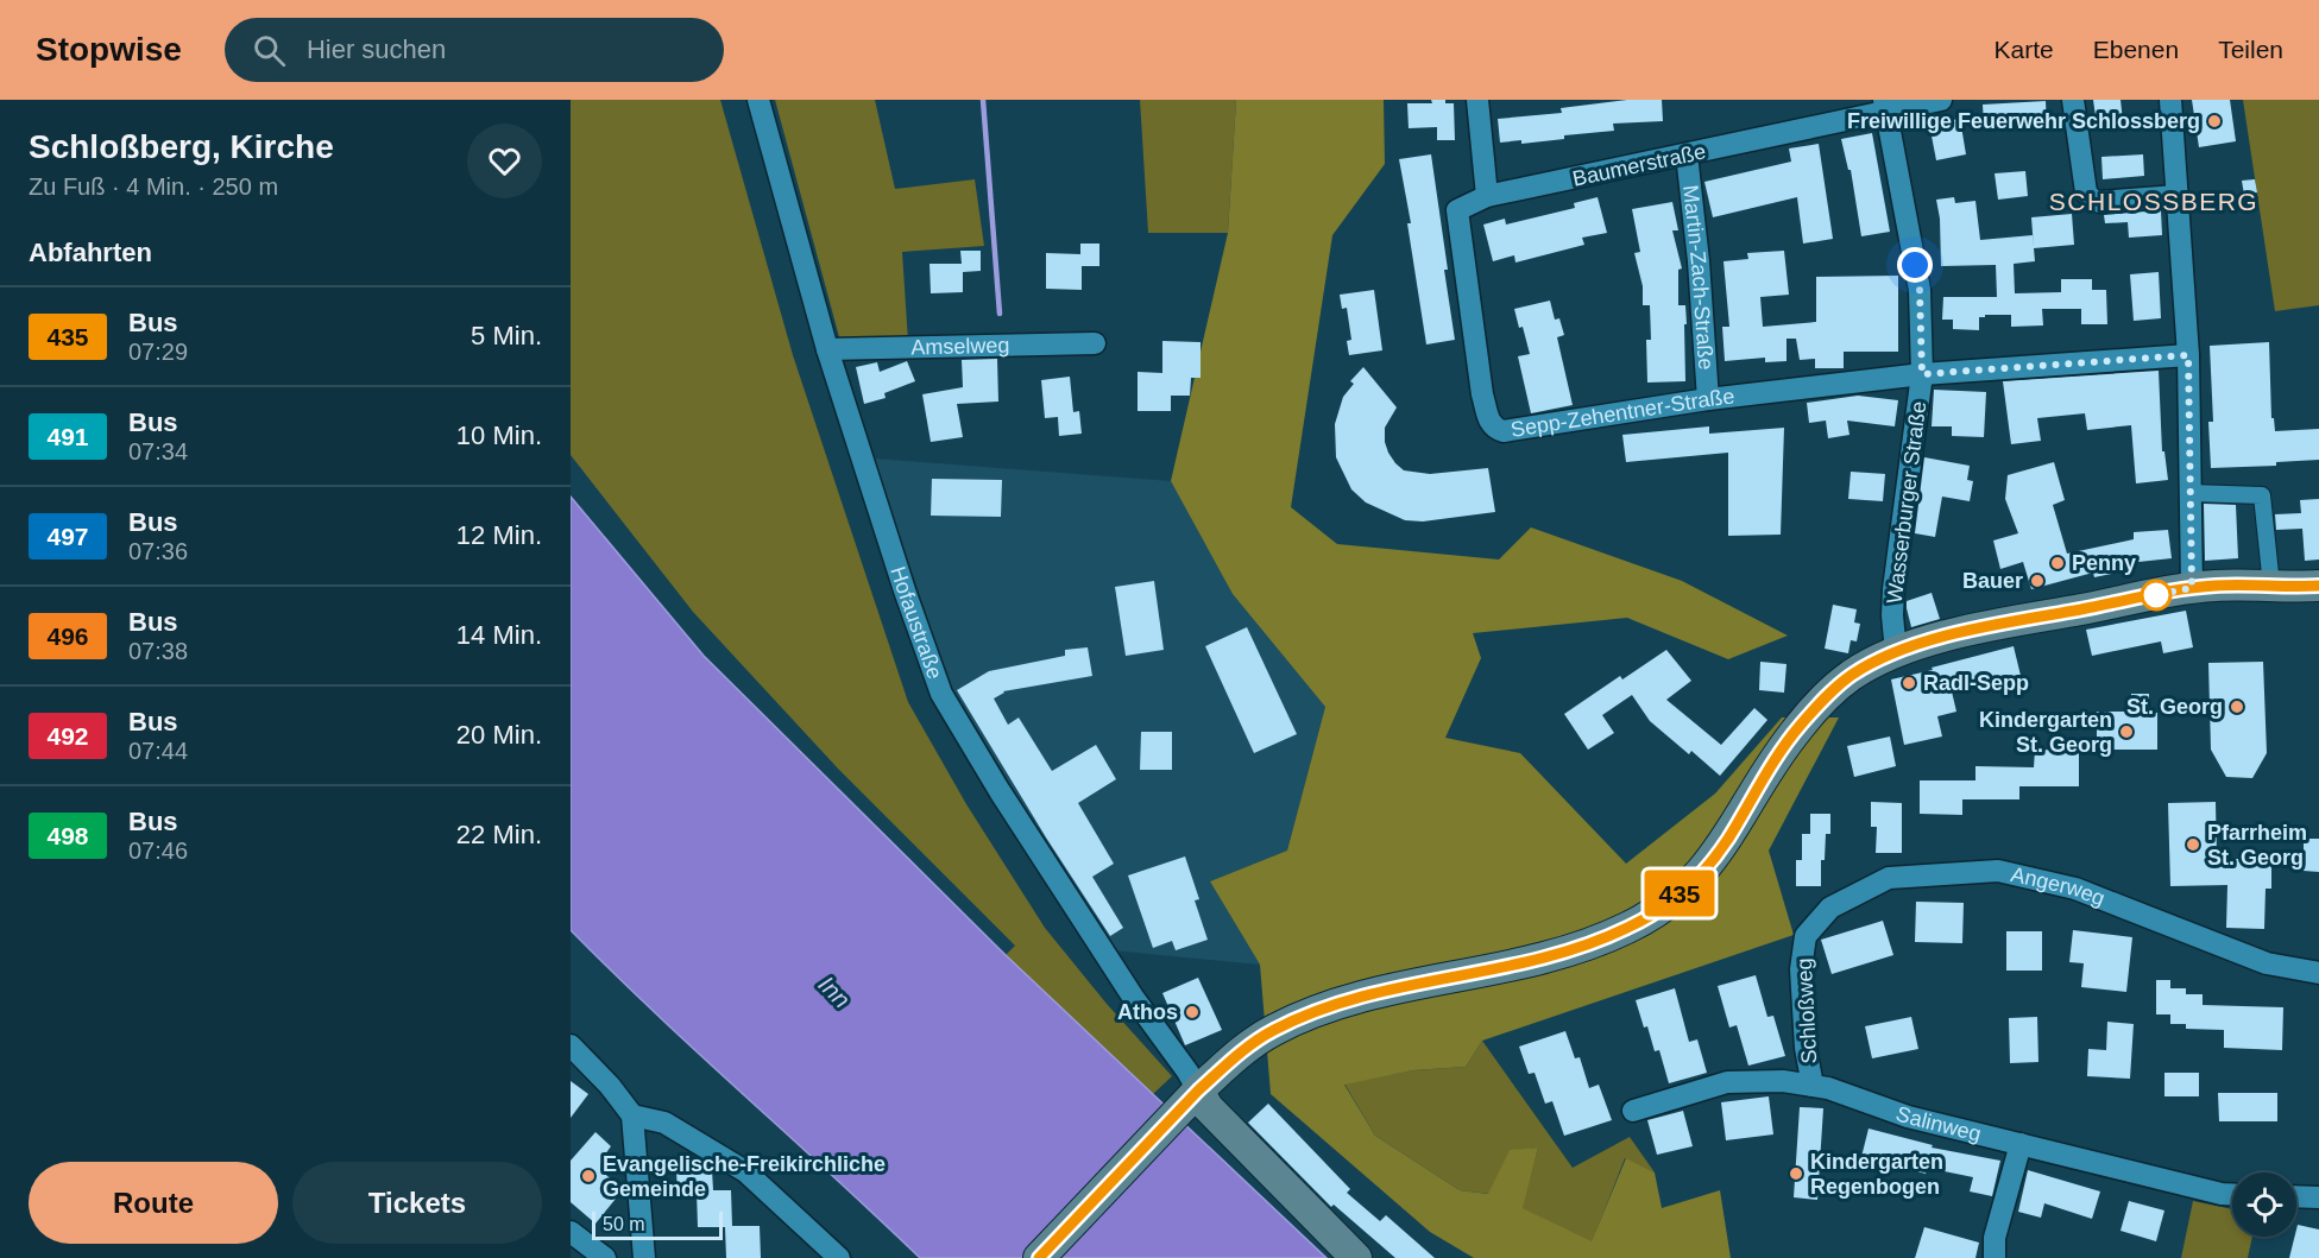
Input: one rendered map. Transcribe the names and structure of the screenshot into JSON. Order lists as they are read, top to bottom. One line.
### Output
{"streets":{"street":["Baumerstraße","Martin-Zach-Straße","Amselweg","Sepp-Zehentner-Straße","Wasserburger Straße","Hofaustraße","Angerweg","Schloßweg","Salinweg"]},"crossings":[["Baumerstraße","Martin-Zach-Straße"],["Baumerstraße","Sepp-Zehentner-Straße"],["Baumerstraße","Wasserburger Straße"],["Martin-Zach-Straße","Sepp-Zehentner-Straße"],["Amselweg","Hofaustraße"],["Sepp-Zehentner-Straße","Wasserburger Straße"],["Angerweg","Schloßweg"],["Schloßweg","Salinweg"]],"districts":["SCHLOSSBERG"],"water":["Inn"],"places":["Freiwillige Feuerwehr Schlossberg","Penny","Bauer","Radl-Sepp","St. Georg","Kindergarten St. Georg","Pfarrheim St. Georg","Athos","Kindergarten Regenbogen","Evangelische-Freikirchliche Gemeinde"],"lines":["bus line 435"],"scale_bar":"50 m","page":{"header":"Stopwise","search":"Hier suchen","nav":["Karte","Ebenen","Teilen"],"heading":[["Schloßberg, Kirche","Zu Fuß · 4 Min. · 250 m"],"Abfahrten"],"on_map":"435","list":[{"mark":"435","name":"Bus","note":"07:29","value":"5 Min."},{"mark":"491","name":"Bus","note":"07:34","value":"10 Min."},{"mark":"497","name":"Bus","note":"07:36","value":"12 Min."},{"mark":"496","name":"Bus","note":"07:38","value":"14 Min."},{"mark":"492","name":"Bus","note":"07:44","value":"20 Min."},{"mark":"498","name":"Bus","note":"07:46","value":"22 Min."}],"buttons":["Route","Tickets"],"scale":"50 m"}}
